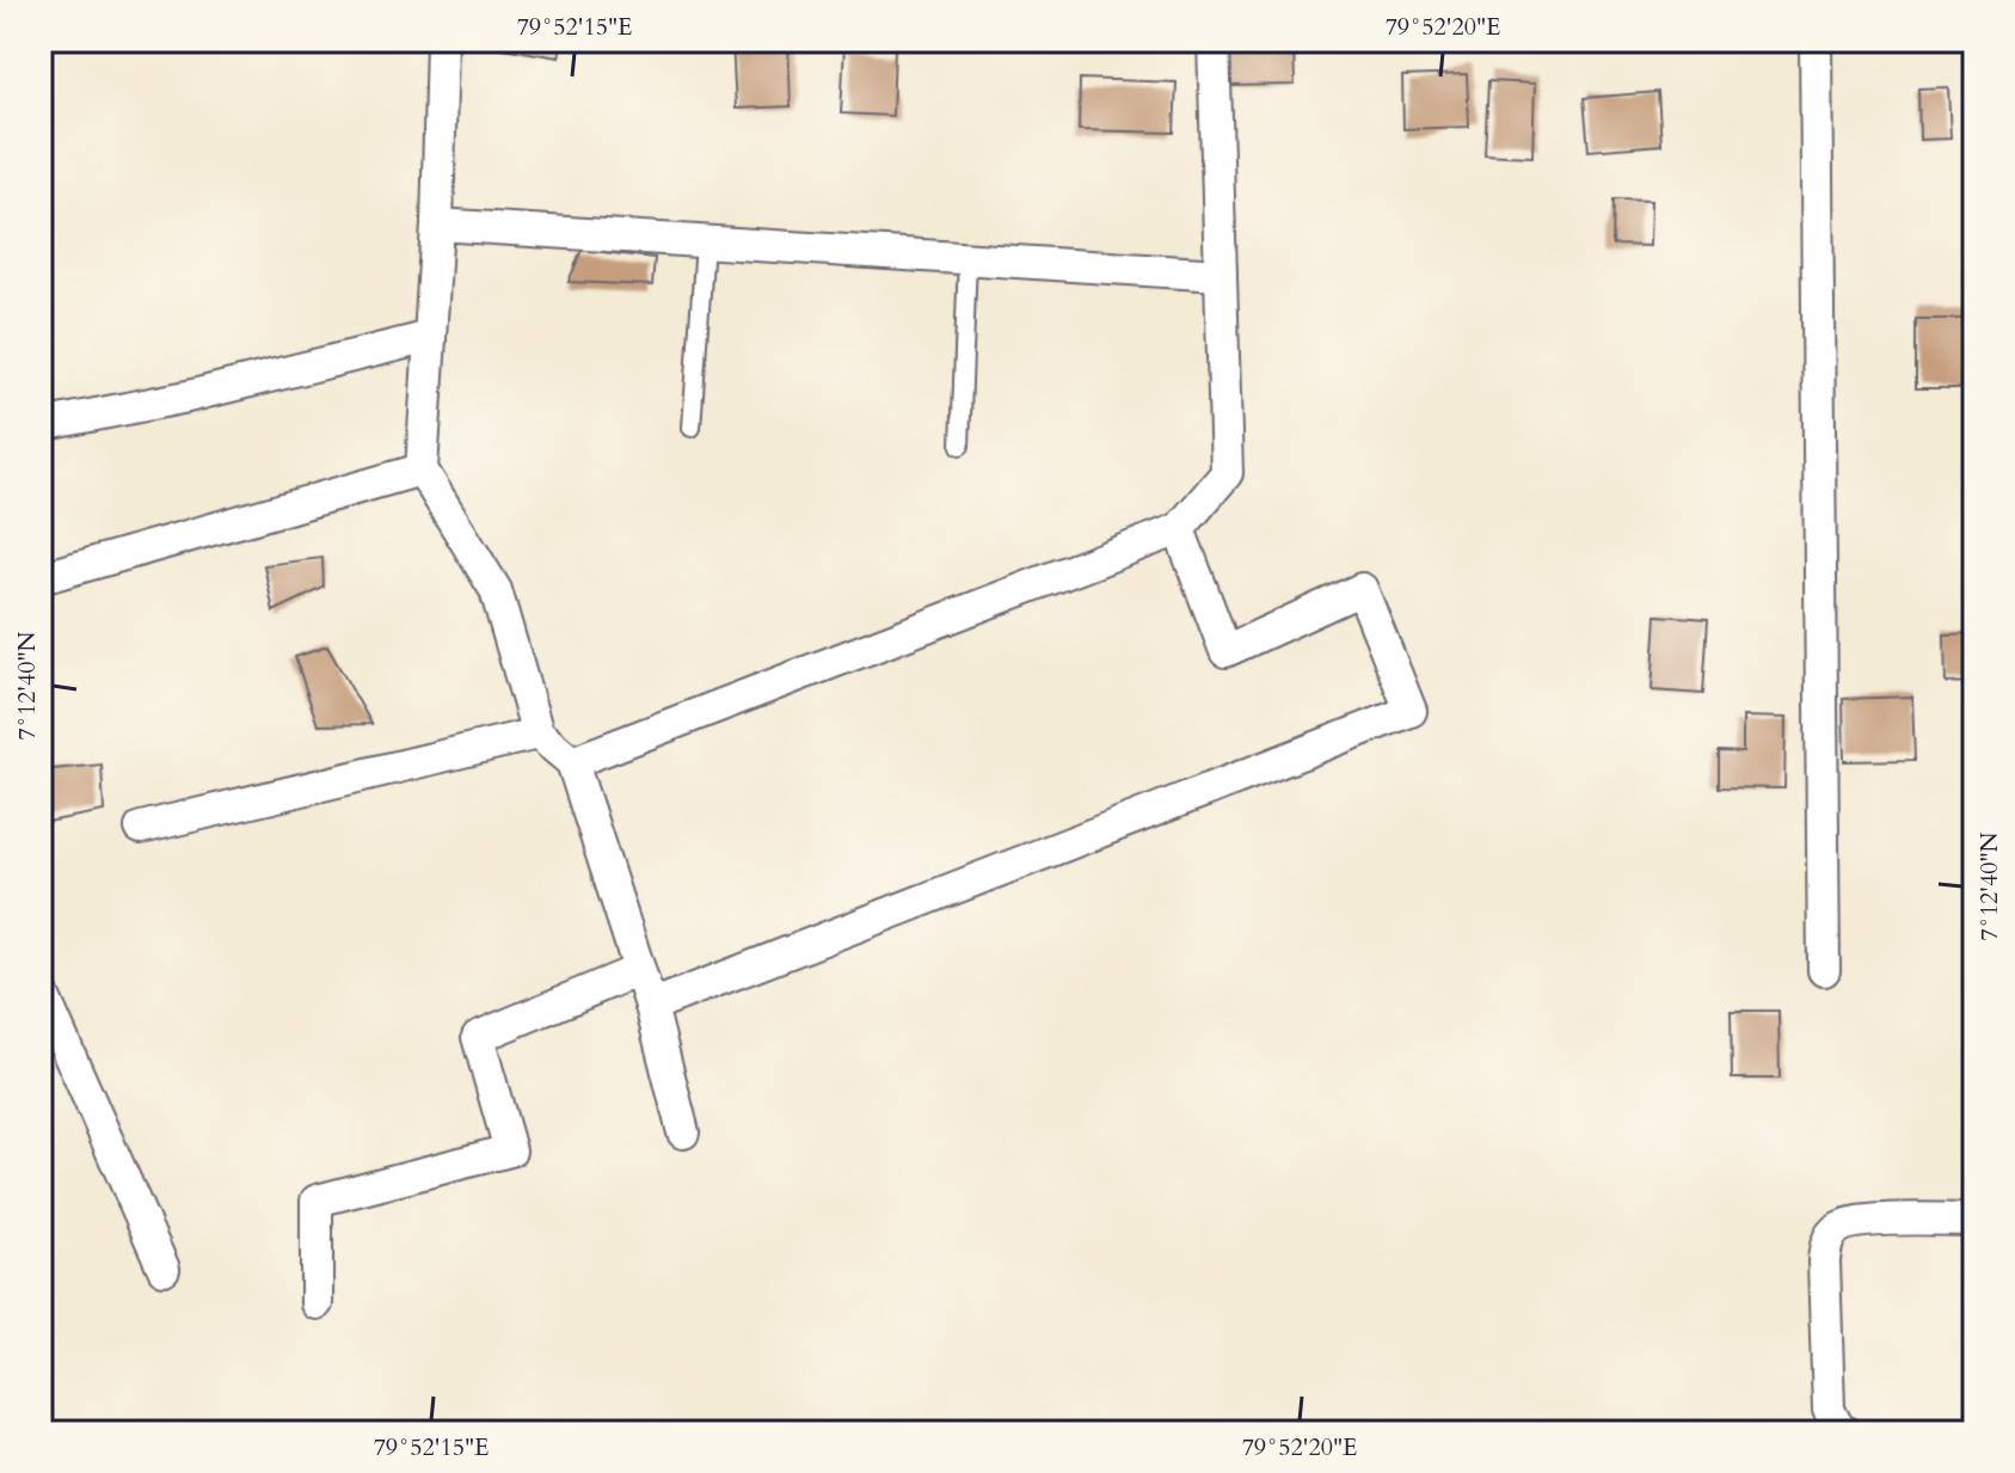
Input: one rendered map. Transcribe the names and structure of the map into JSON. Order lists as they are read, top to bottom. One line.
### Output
{"coordinates":["79°52'15\"E","79°52'20\"E","7°12'40\"N"]}
